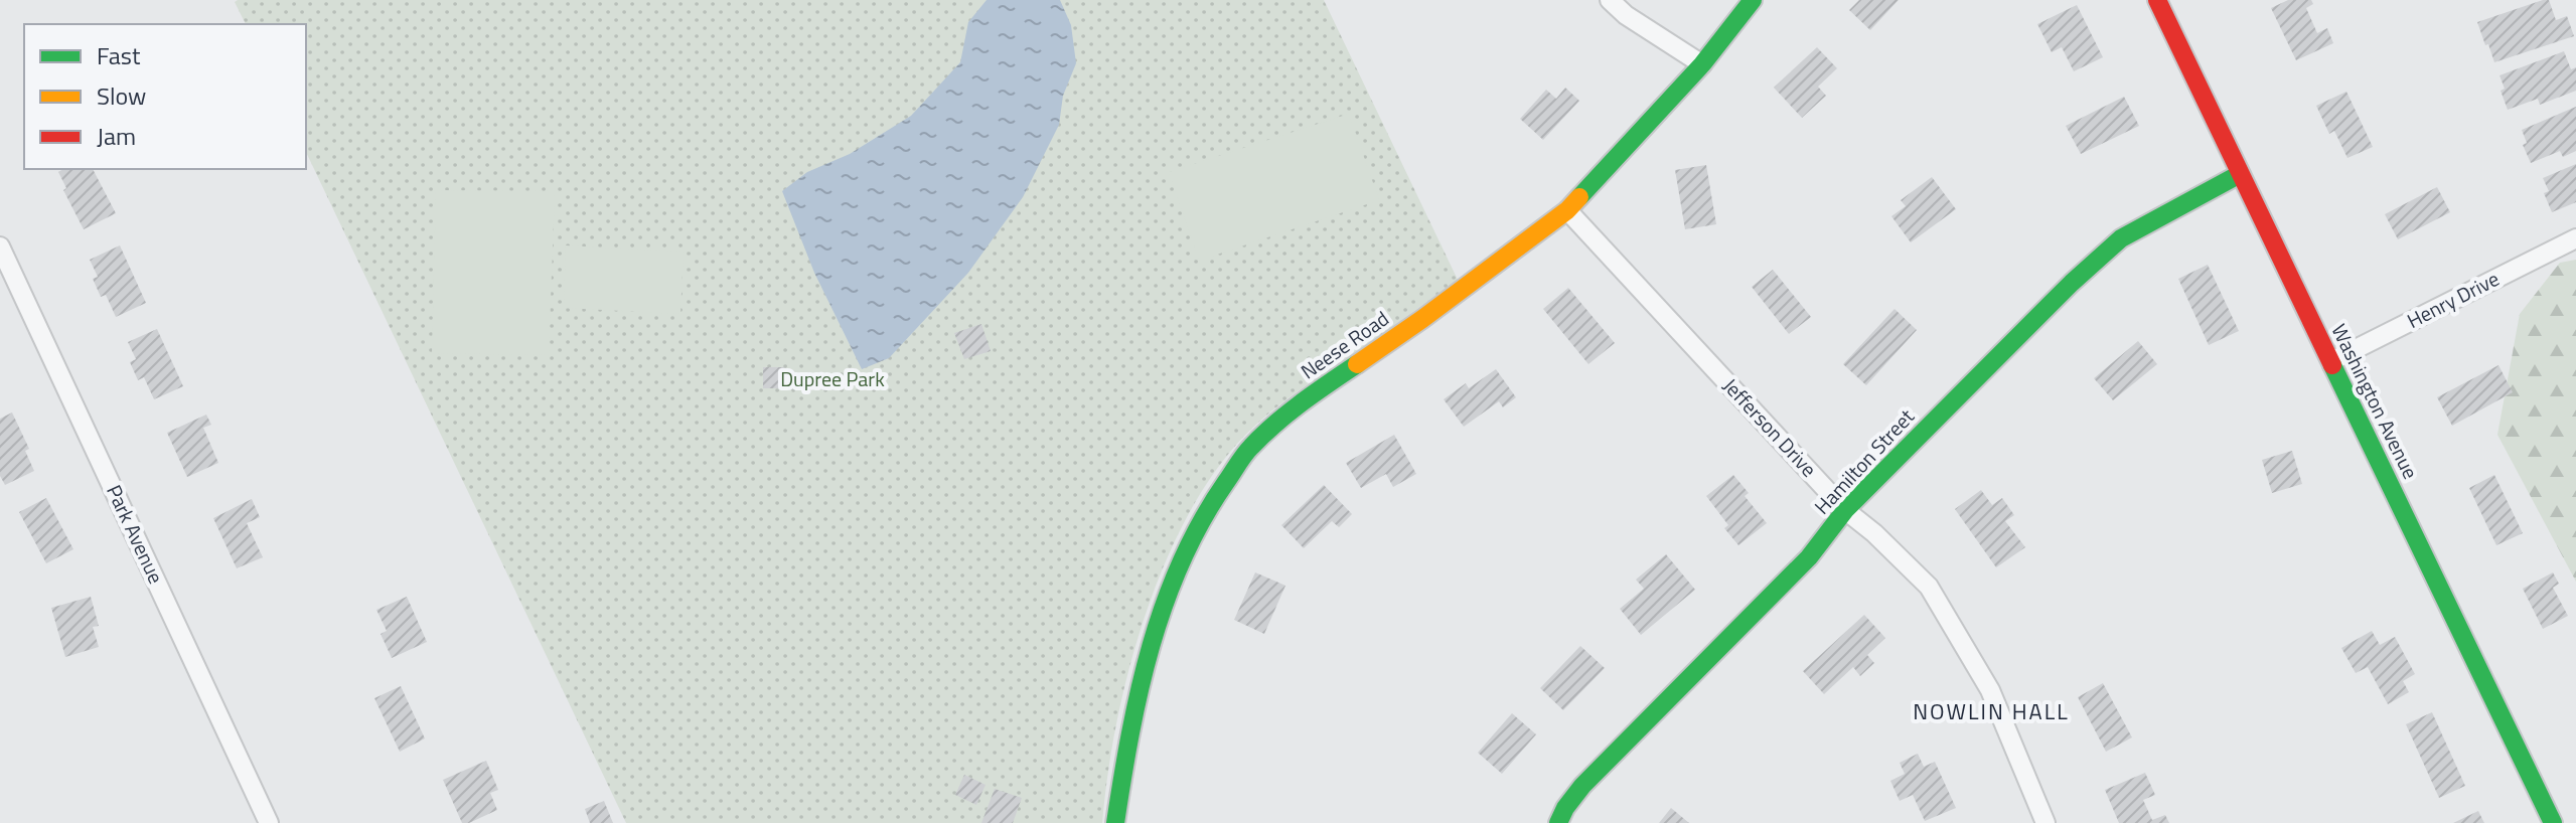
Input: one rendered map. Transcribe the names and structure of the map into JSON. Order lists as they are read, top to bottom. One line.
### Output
{"streets":{"street":["Henry Drive","Neese Road","Washington Avenue","Jefferson Drive","Hamilton Street","Park Avenue"]},"crossings":[["Henry Drive","Washington Avenue"],["Neese Road","Jefferson Drive"],["Washington Avenue","Hamilton Street"],["Jefferson Drive","Hamilton Street"]],"districts":["NOWLIN HALL"],"parks":["Dupree Park"],"legend":["Fast","Slow","Jam"]}
